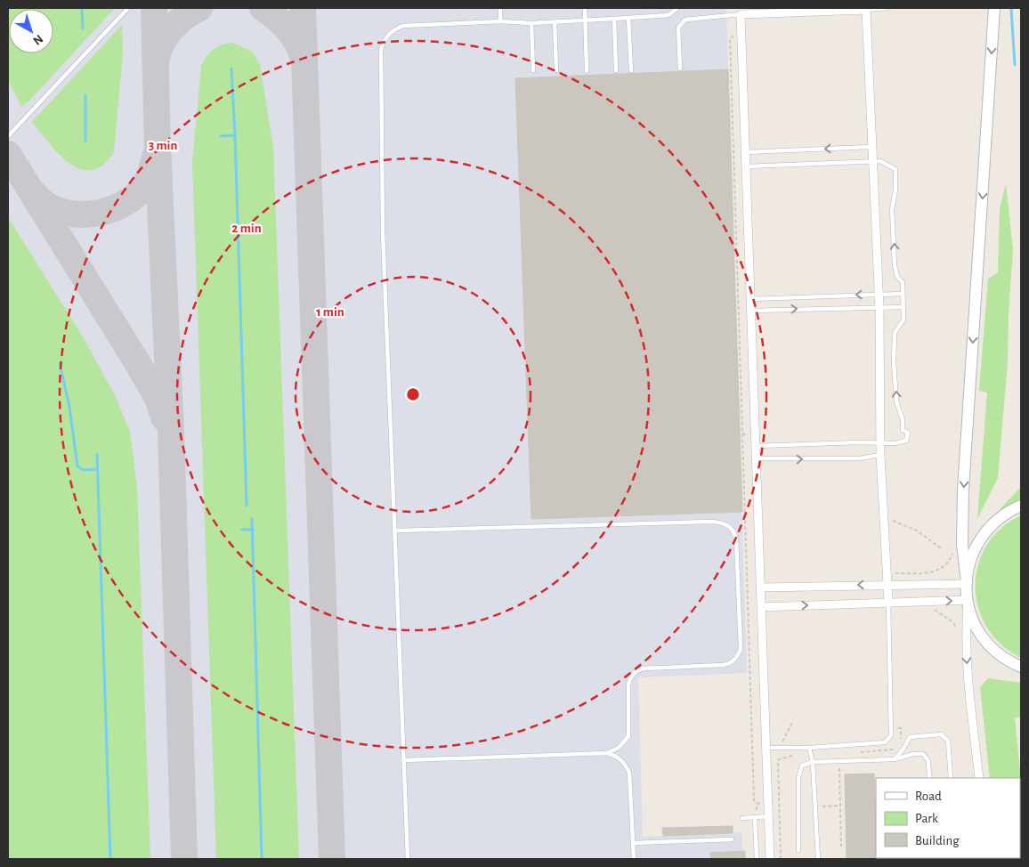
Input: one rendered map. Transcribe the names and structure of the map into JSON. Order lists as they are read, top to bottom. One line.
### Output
{"legend":["Road","Park","Building"],"north":"bottom right","rings":["3 min","2 min","1 min"]}
